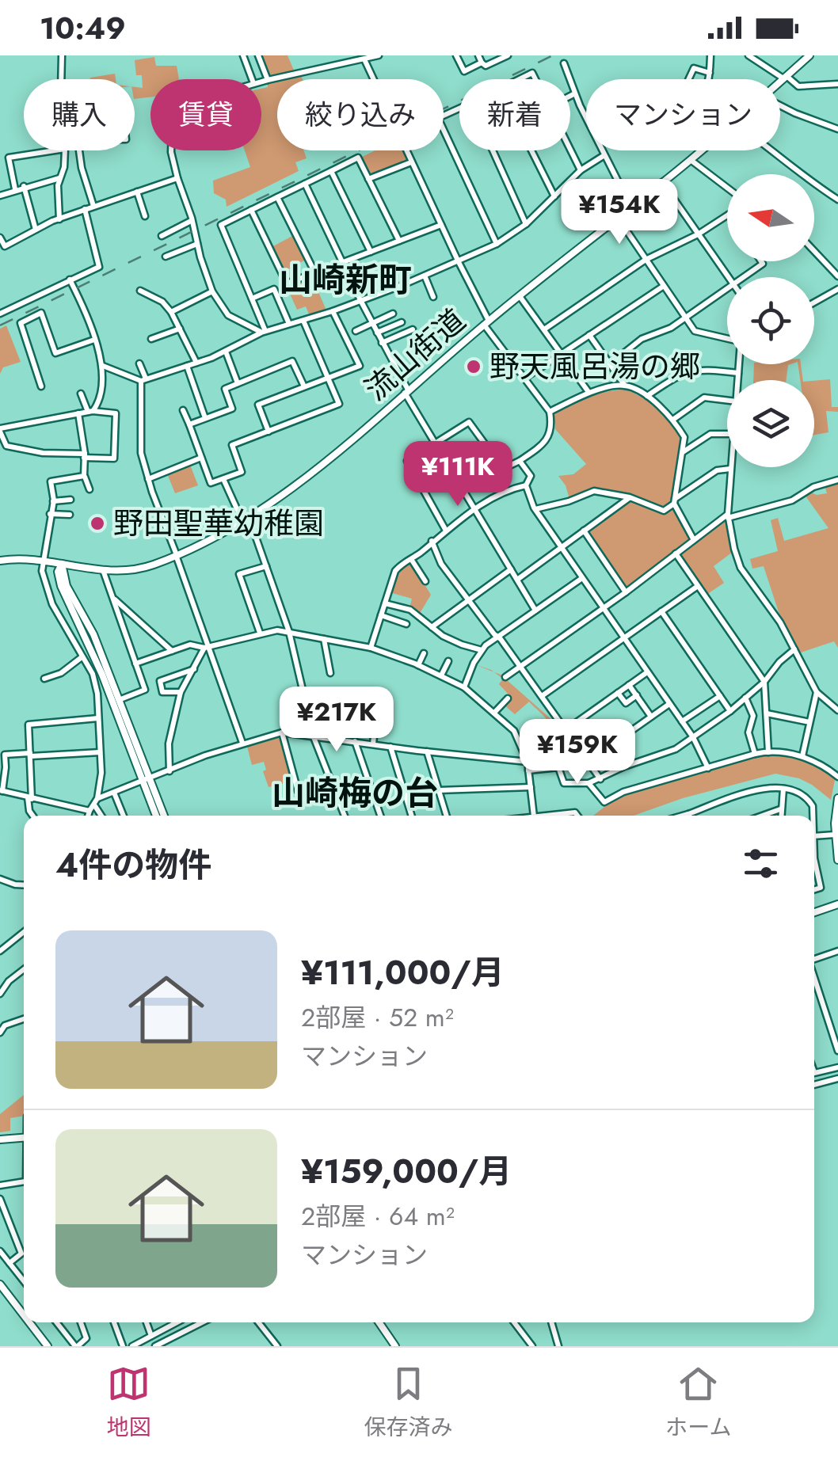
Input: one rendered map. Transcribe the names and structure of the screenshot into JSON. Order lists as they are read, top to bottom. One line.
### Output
{"streets":{"street":["流山街道"]},"districts":["山崎新町","山崎梅の台"],"places":["野天風呂湯の郷","野田聖華幼稚園"],"north":"left","page":{"status":"10:49","chip":["購入","賃貸","絞り込み","新着","マンション"],"price":["¥154K","¥111K","¥217K","¥159K"],"heading":"4件の物件","list":[{"name":"¥111,000/月","note":"2部屋 · 52 m² · マンション"},{"name":"¥159,000/月","note":"2部屋 · 64 m² · マンション"}],"tabs":["地図","保存済み","ホーム"]}}
